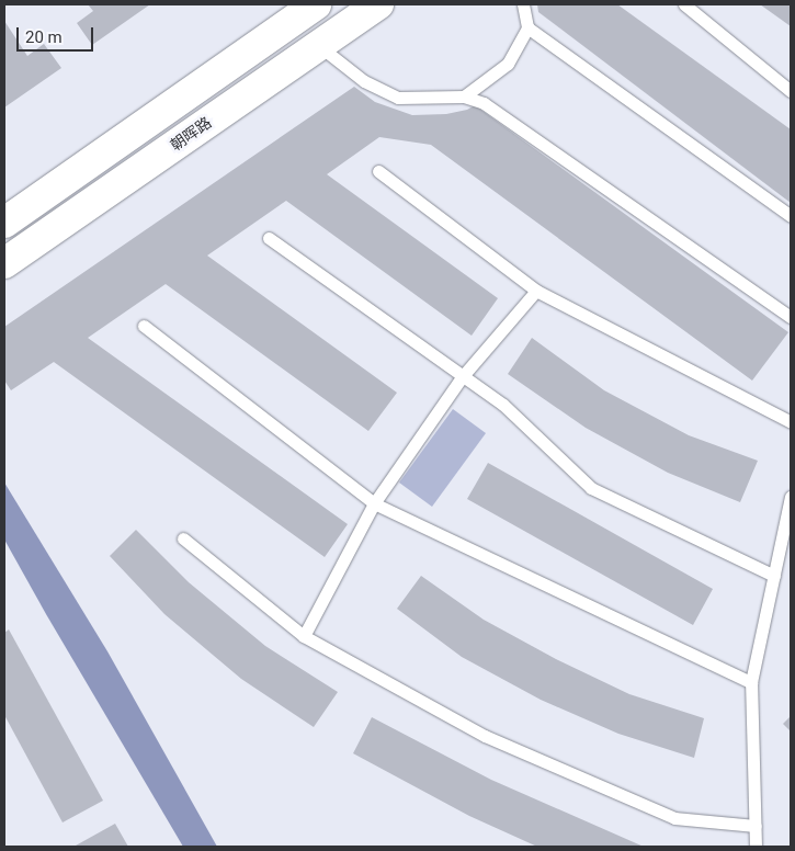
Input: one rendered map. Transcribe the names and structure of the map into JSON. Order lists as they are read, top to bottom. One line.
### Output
{"streets":{"main road":["朝晖路"]},"scale_bar":"20 m"}
